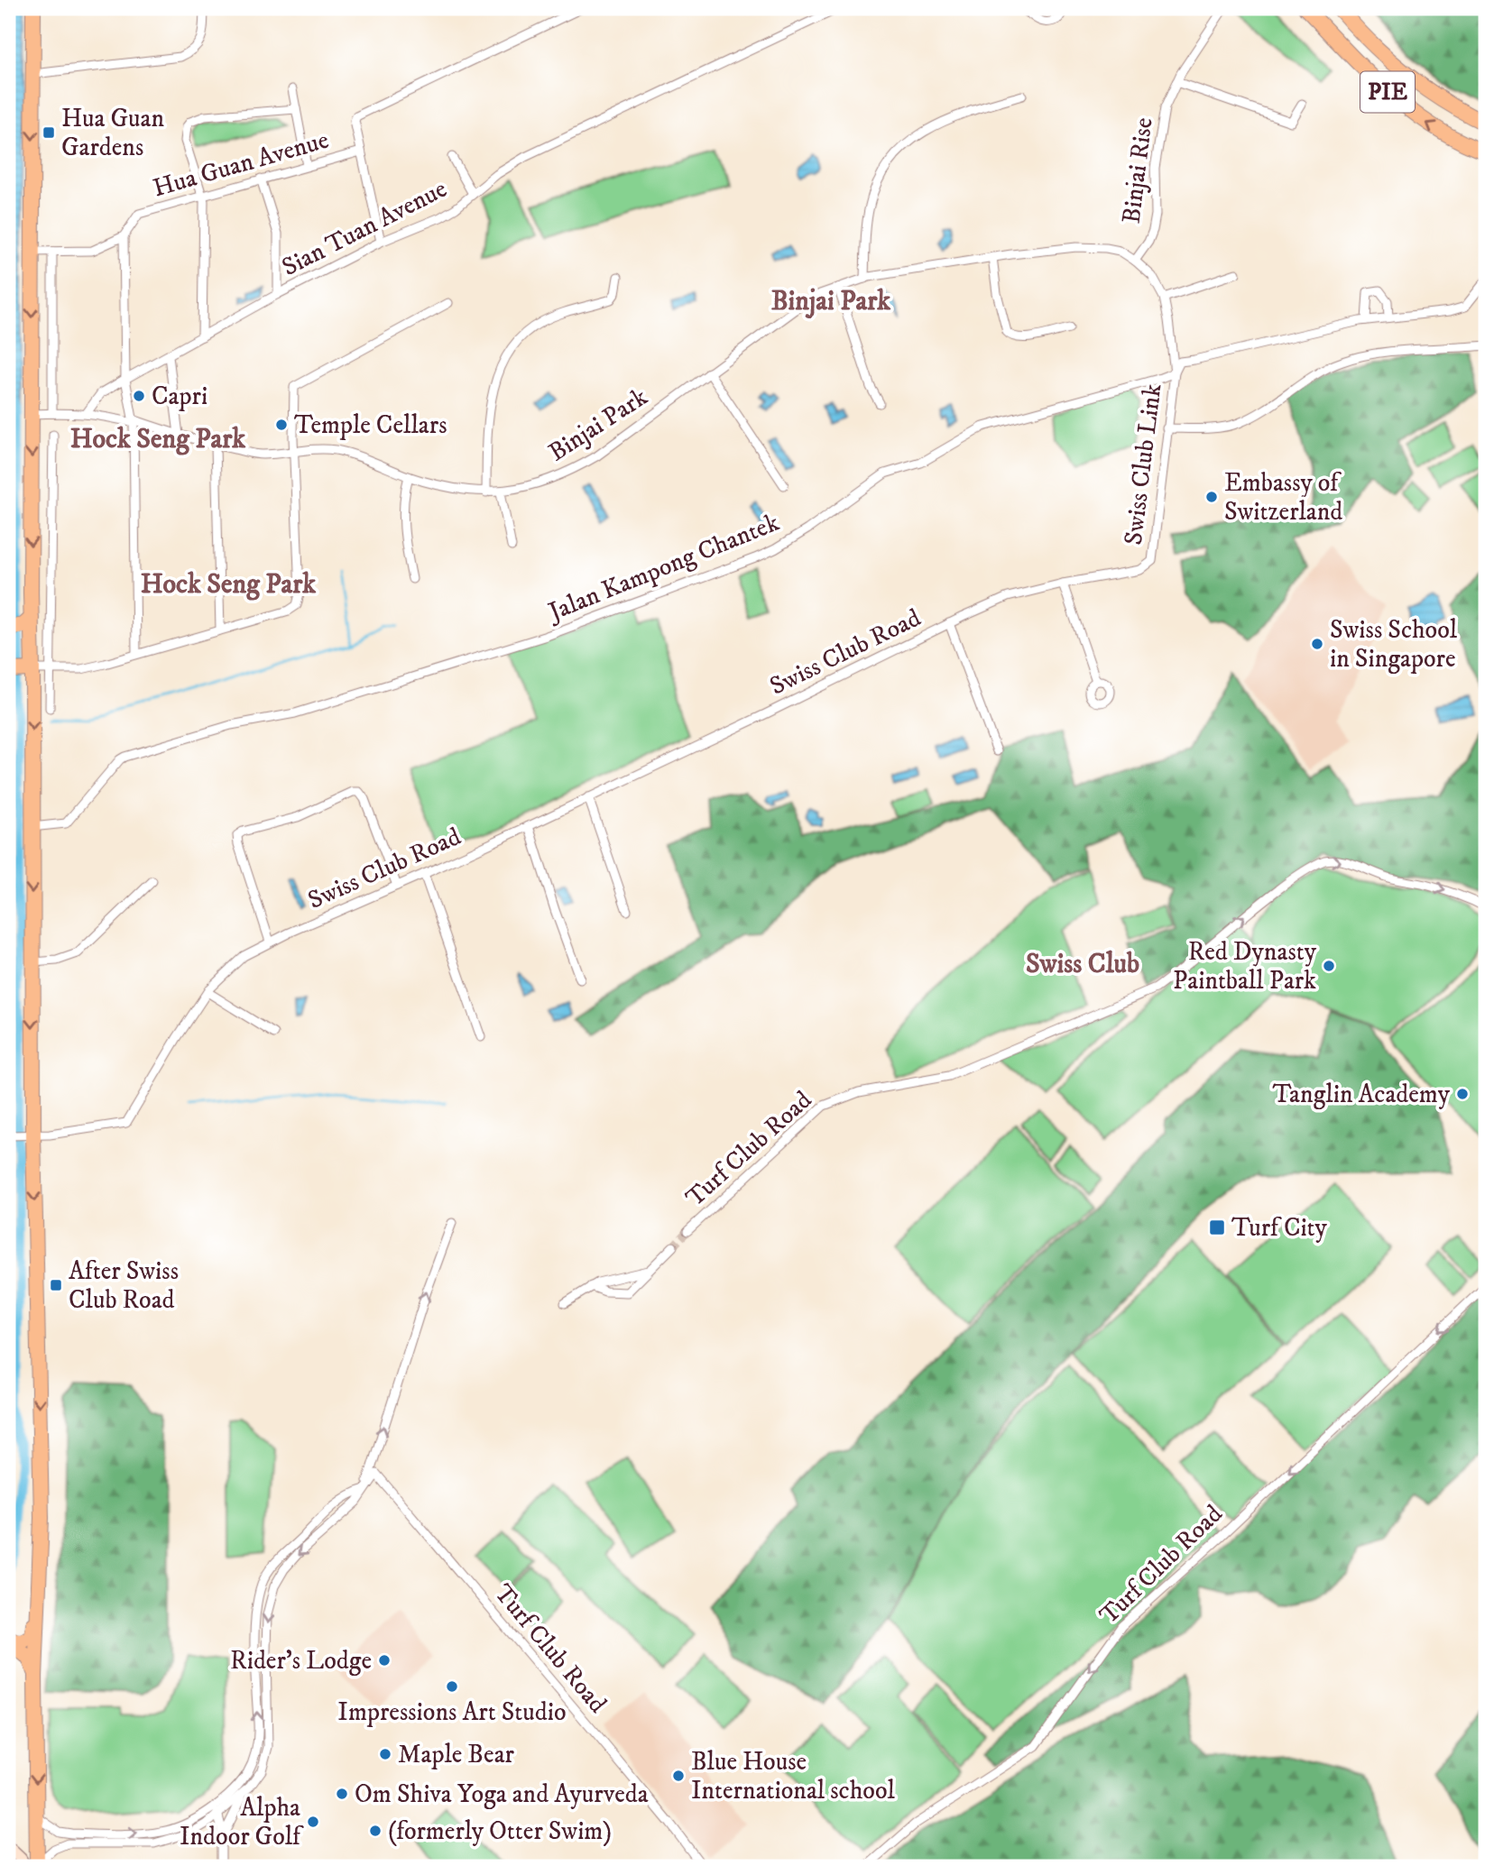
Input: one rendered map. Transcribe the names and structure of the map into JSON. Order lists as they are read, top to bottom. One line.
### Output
{"streets":{"highway":["PIE"],"street":["Hua Guan Avenue","Binjai Rise","Sian Tuan Avenue","Binjai Park","Swiss Club Link","Jalan Kampong Chantek","Swiss Club Road","Turf Club Road"]},"crossings":[["Hua Guan Avenue","Sian Tuan Avenue"],["Binjai Rise","Binjai Park"],["Sian Tuan Avenue","Binjai Park"],["Binjai Park","Swiss Club Link"],["Binjai Park","Jalan Kampong Chantek"],["Swiss Club Link","Jalan Kampong Chantek"],["Swiss Club Link","Swiss Club Road"]],"districts":["Binjai Park","Hock Seng Park","Hock Seng Park","Swiss Club"],"places":{"transit":["Hua Guan Gardens","Turf City","After Swiss Club Road"],"other":["Capri","Temple Cellars","Embassy of Switzerland","Swiss School in Singapore","Red Dynasty Paintball Park","Tanglin Academy","Rider's Lodge","Impressions Art Studio","Maple Bear","Blue House International school","Om Shiva Yoga and Ayurveda","Alpha Indoor Golf","(formerly Otter Swim)"]}}
